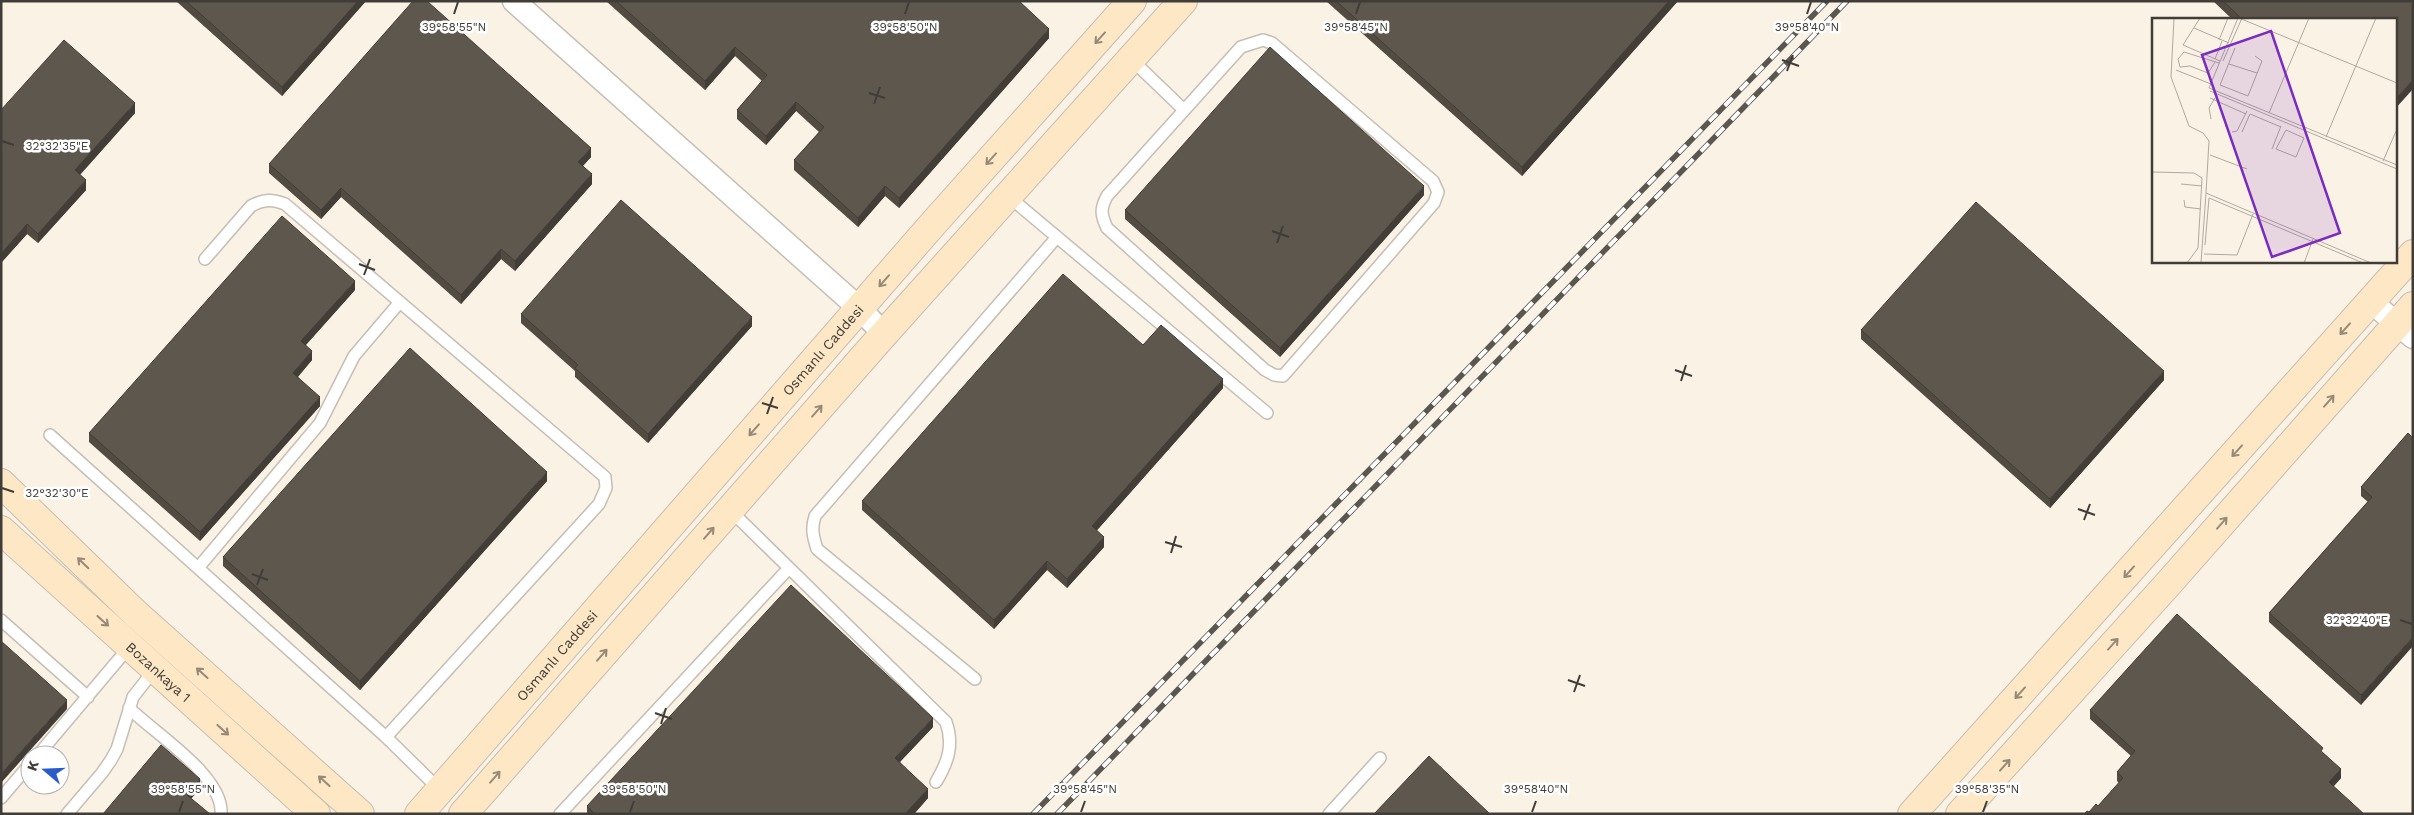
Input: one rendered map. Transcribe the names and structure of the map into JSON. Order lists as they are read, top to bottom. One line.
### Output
{"streets":{"street":["Osmanlı Caddesi","Bozankaya 1"]},"north":"left","coordinates":["39°58'55\"N","39°58'50\"N","39°58'45\"N","39°58'40\"N","32°32'35\"E","32°32'30\"E","32°32'40\"E","39°58'35\"N"]}
